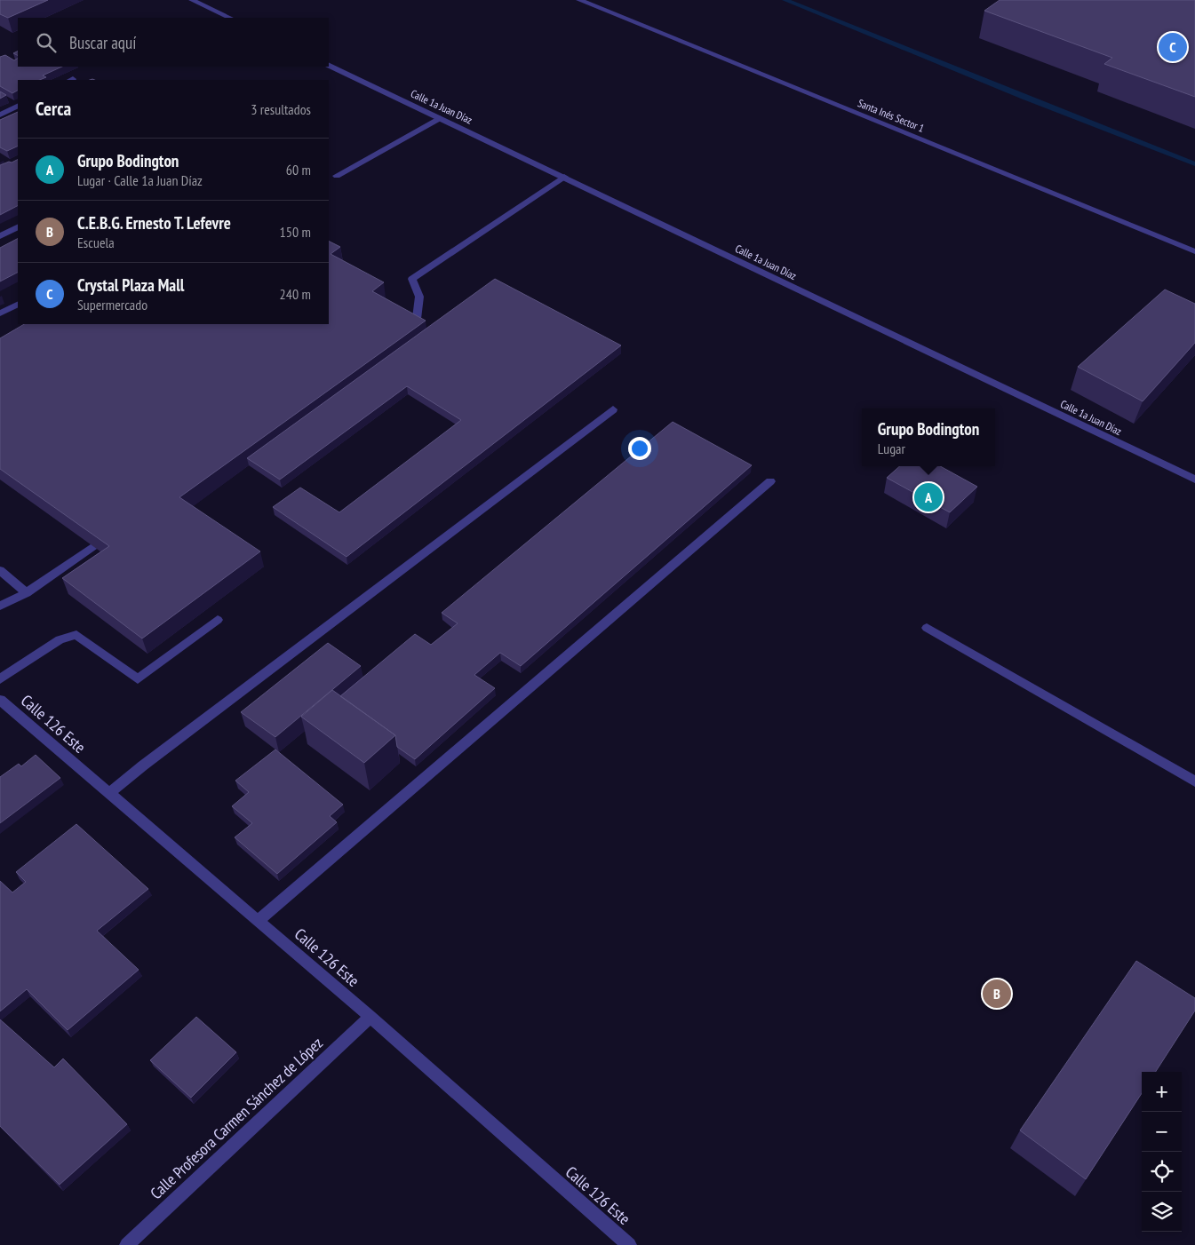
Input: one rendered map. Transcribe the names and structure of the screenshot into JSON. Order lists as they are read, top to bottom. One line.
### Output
{"streets":{"street":["Calle 1a Juan Díaz","Santa Inés Sector 1","Calle 126 Este","Calle Profesora Carmen Sánchez de López"]},"crossings":[["Calle 126 Este","Calle Profesora Carmen Sánchez de López"]],"page":{"search":"Buscar aquí","pins":["C","A","B"],"heading":["Cerca","3 resultados"],"list":[{"mark":"A","name":"Grupo Bodington","note":"Lugar · Calle 1a Juan Díaz","value":"60 m"},{"mark":"B","name":"C.E.B.G. Ernesto T. Lefevre","note":"Escuela","value":"150 m"},{"mark":"C","name":"Crystal Plaza Mall","note":"Supermercado","value":"240 m"}],"popup":["Grupo Bodington","Lugar"],"map_buttons":["+","−"]}}
